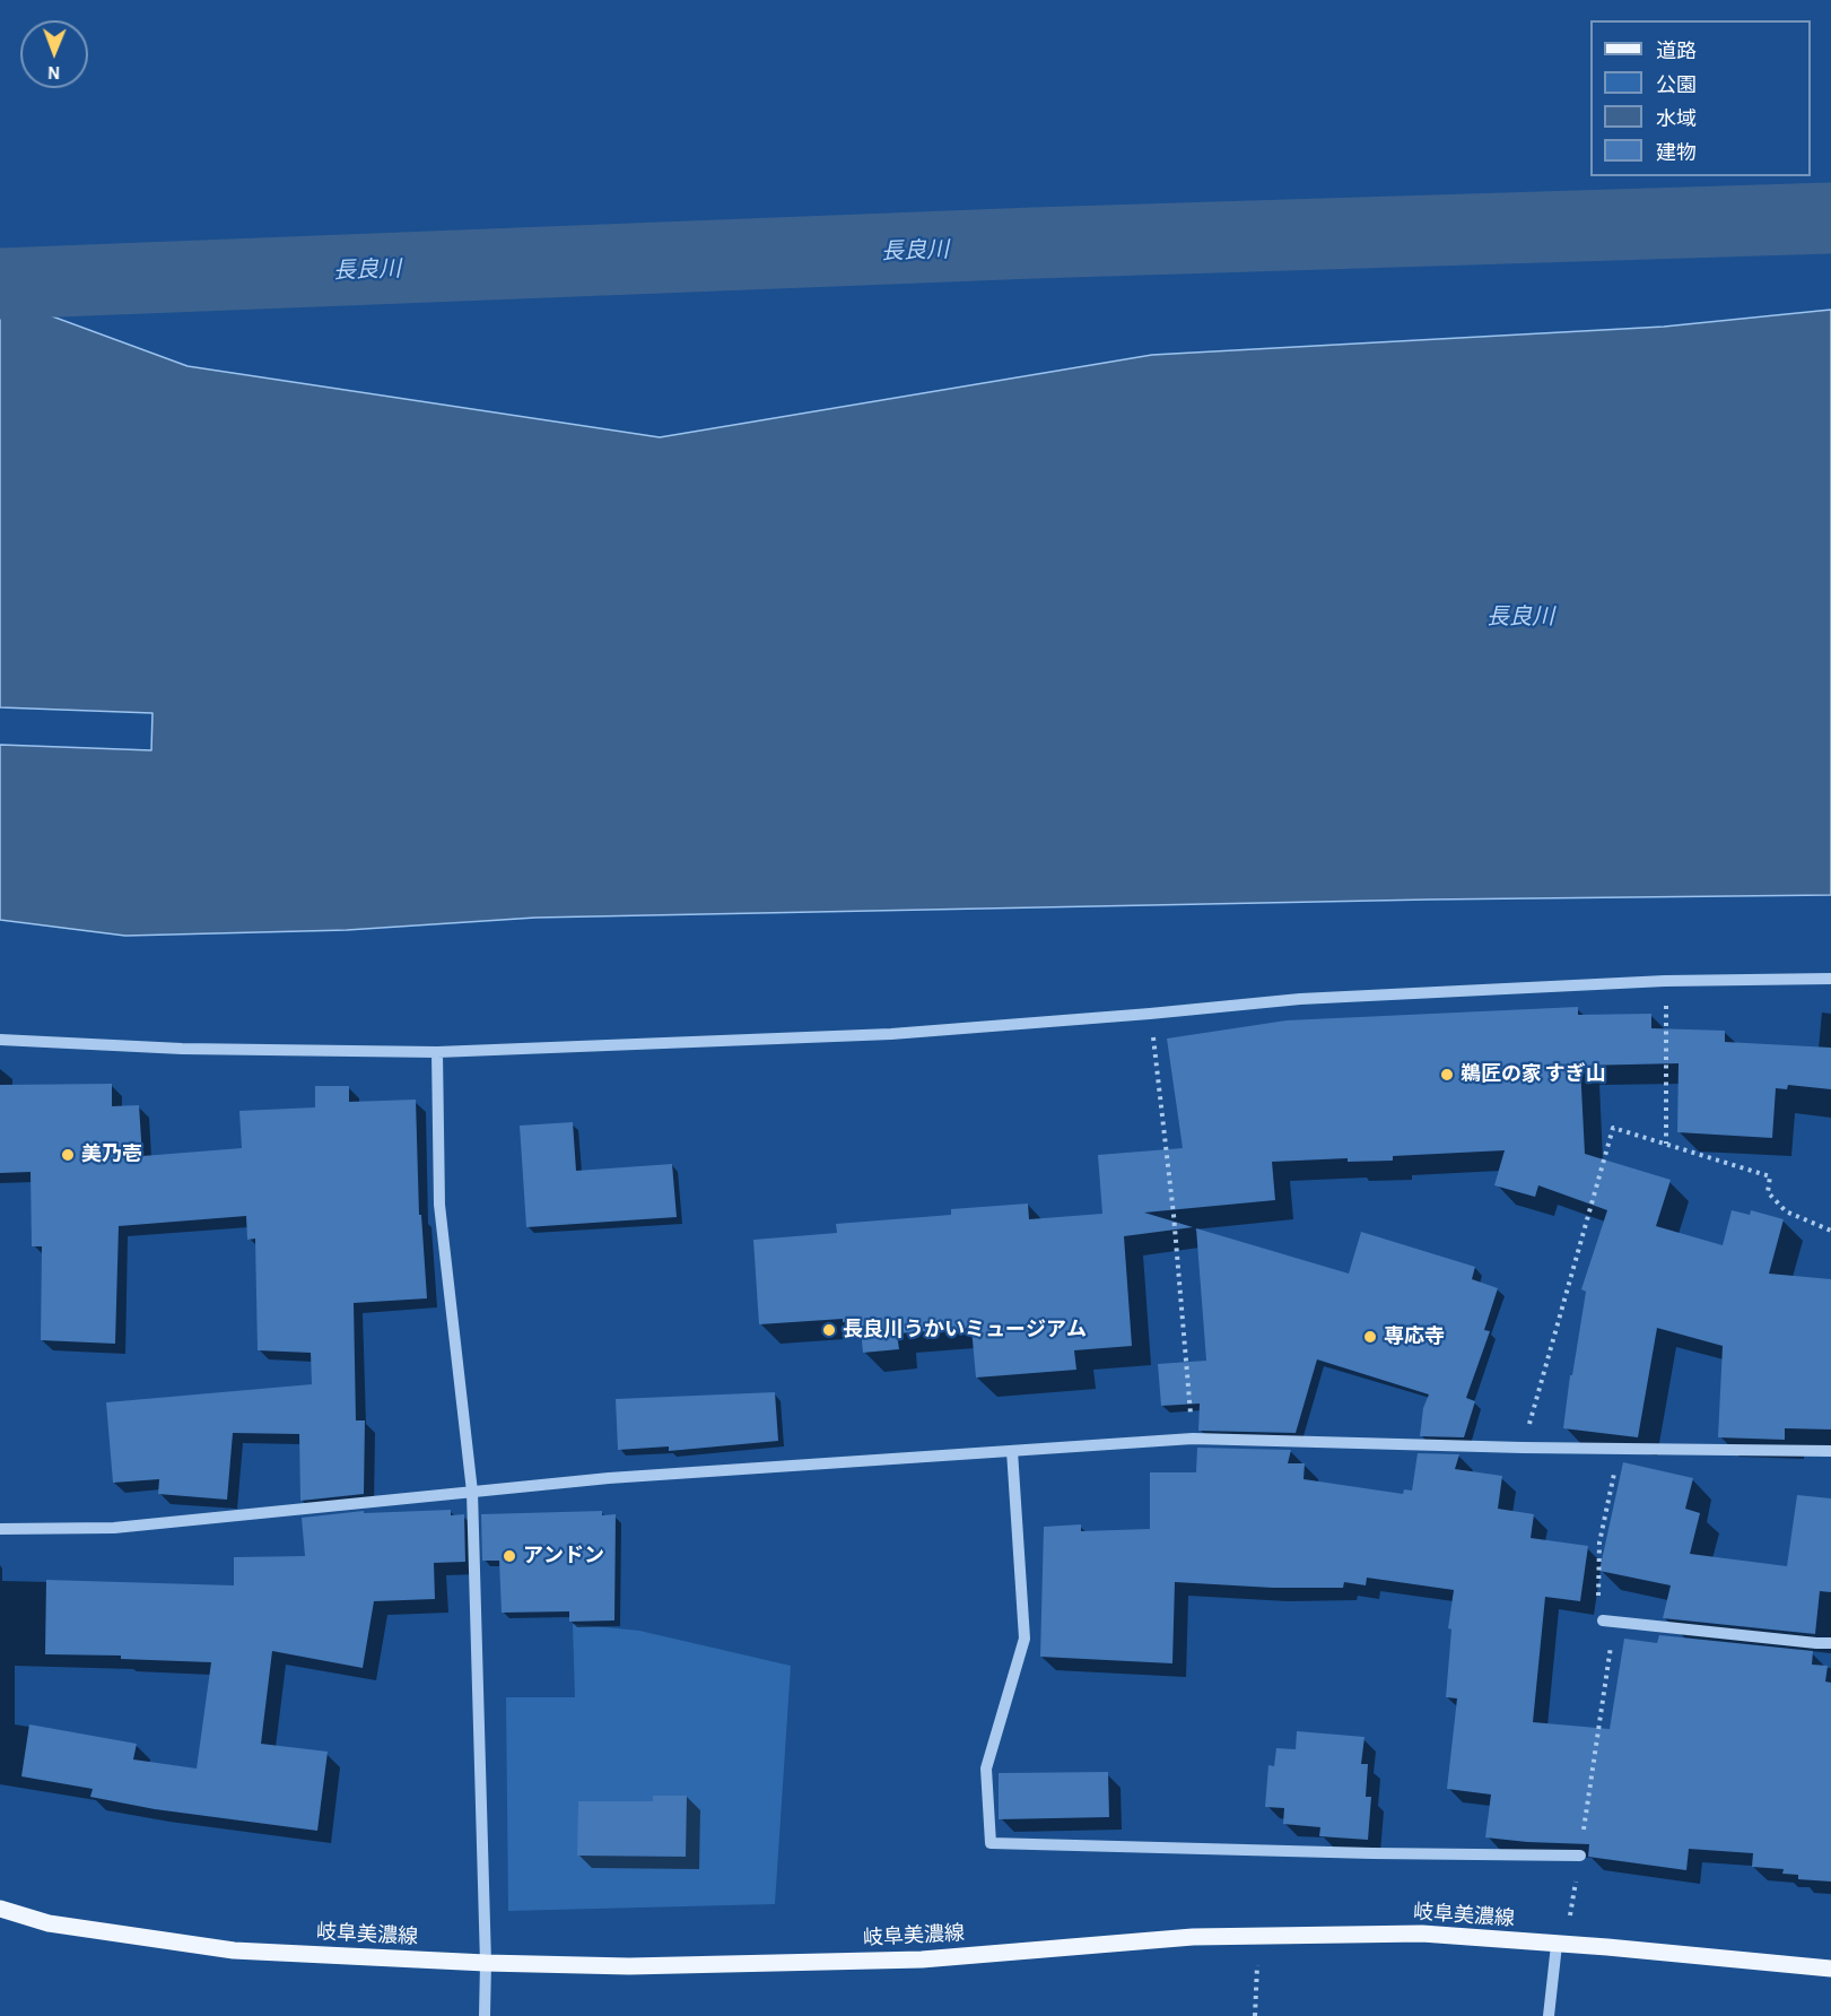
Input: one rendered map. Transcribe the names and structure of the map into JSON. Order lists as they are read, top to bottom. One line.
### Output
{"streets":{"main road":["岐阜美濃線"]},"water":["長良川"],"places":["鵜匠の家 すぎ山","美乃壱","長良川うかいミュージアム","専応寺","アンドン"],"legend":["道路","公園","水域","建物"],"north":"bottom"}
